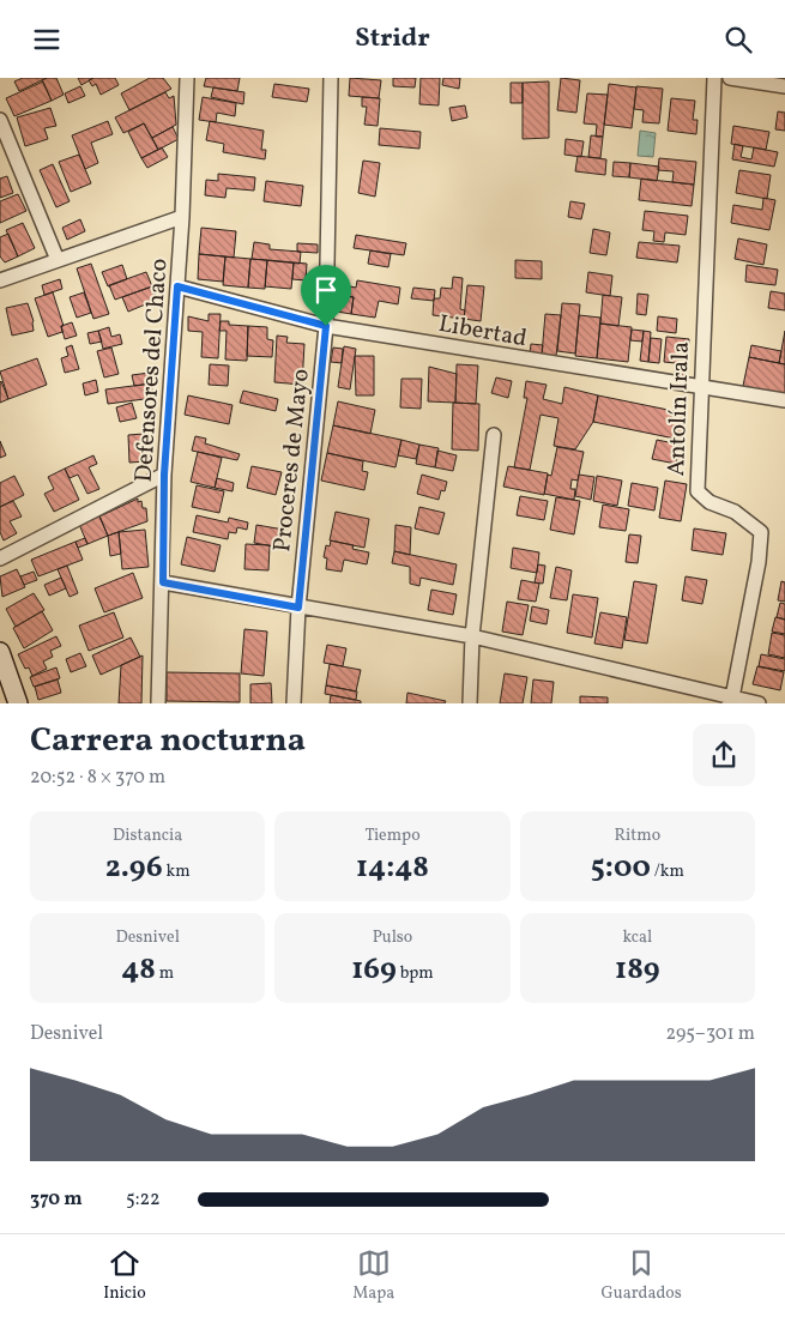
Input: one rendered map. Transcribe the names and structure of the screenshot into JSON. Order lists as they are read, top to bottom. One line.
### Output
{"streets":{"street":["Libertad","Defensores del Chaco","Antolín Irala","Proceres de Mayo"]},"crossings":[["Libertad","Defensores del Chaco"],["Libertad","Antolín Irala"],["Libertad","Proceres de Mayo"]],"page":{"header":"Stridr","heading":["Carrera nocturna","20:52 · 8 × 370 m"],"stats":[["Distancia","2.96 km"],["Tiempo","14:48"],["Ritmo","5:00 /km"],["Desnivel","48 m"],["Pulso","169 bpm"],["kcal","189"]],"chart":["Desnivel","295–301 m"],"list":[{"name":"370 m","note":"5:22"}],"tabs":["Inicio","Mapa","Guardados"]}}
